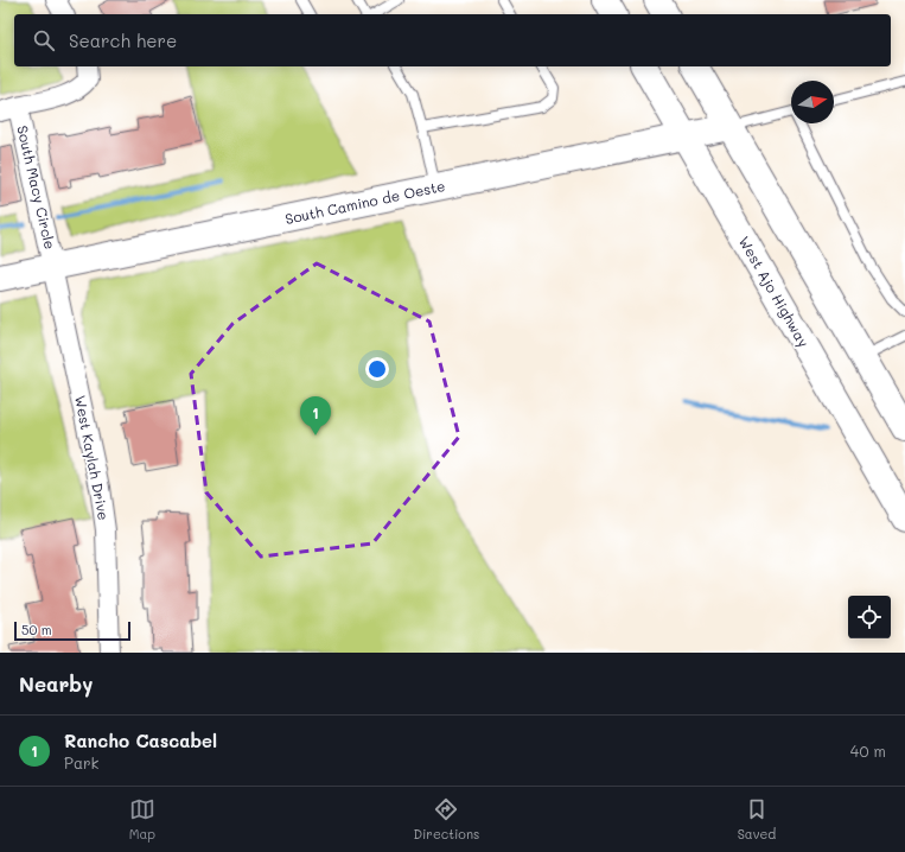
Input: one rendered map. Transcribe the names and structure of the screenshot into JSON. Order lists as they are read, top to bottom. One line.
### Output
{"streets":{"main road":["South Camino de Oeste","West Ajo Highway"],"street":["South Macy Circle","West Kaylah Drive"]},"crossings":[["South Macy Circle","South Camino de Oeste"],["South Macy Circle","West Kaylah Drive"],["South Camino de Oeste","West Ajo Highway"],["South Camino de Oeste","West Kaylah Drive"]],"scale_bar":"50 m","north":"right","page":{"search":"Search here","pins":"1","scale":"50 m","heading":"Nearby","list":[{"mark":"1","name":"Rancho Cascabel","note":"Park","value":"40 m"}],"nav":["Map","Directions","Saved"]}}
